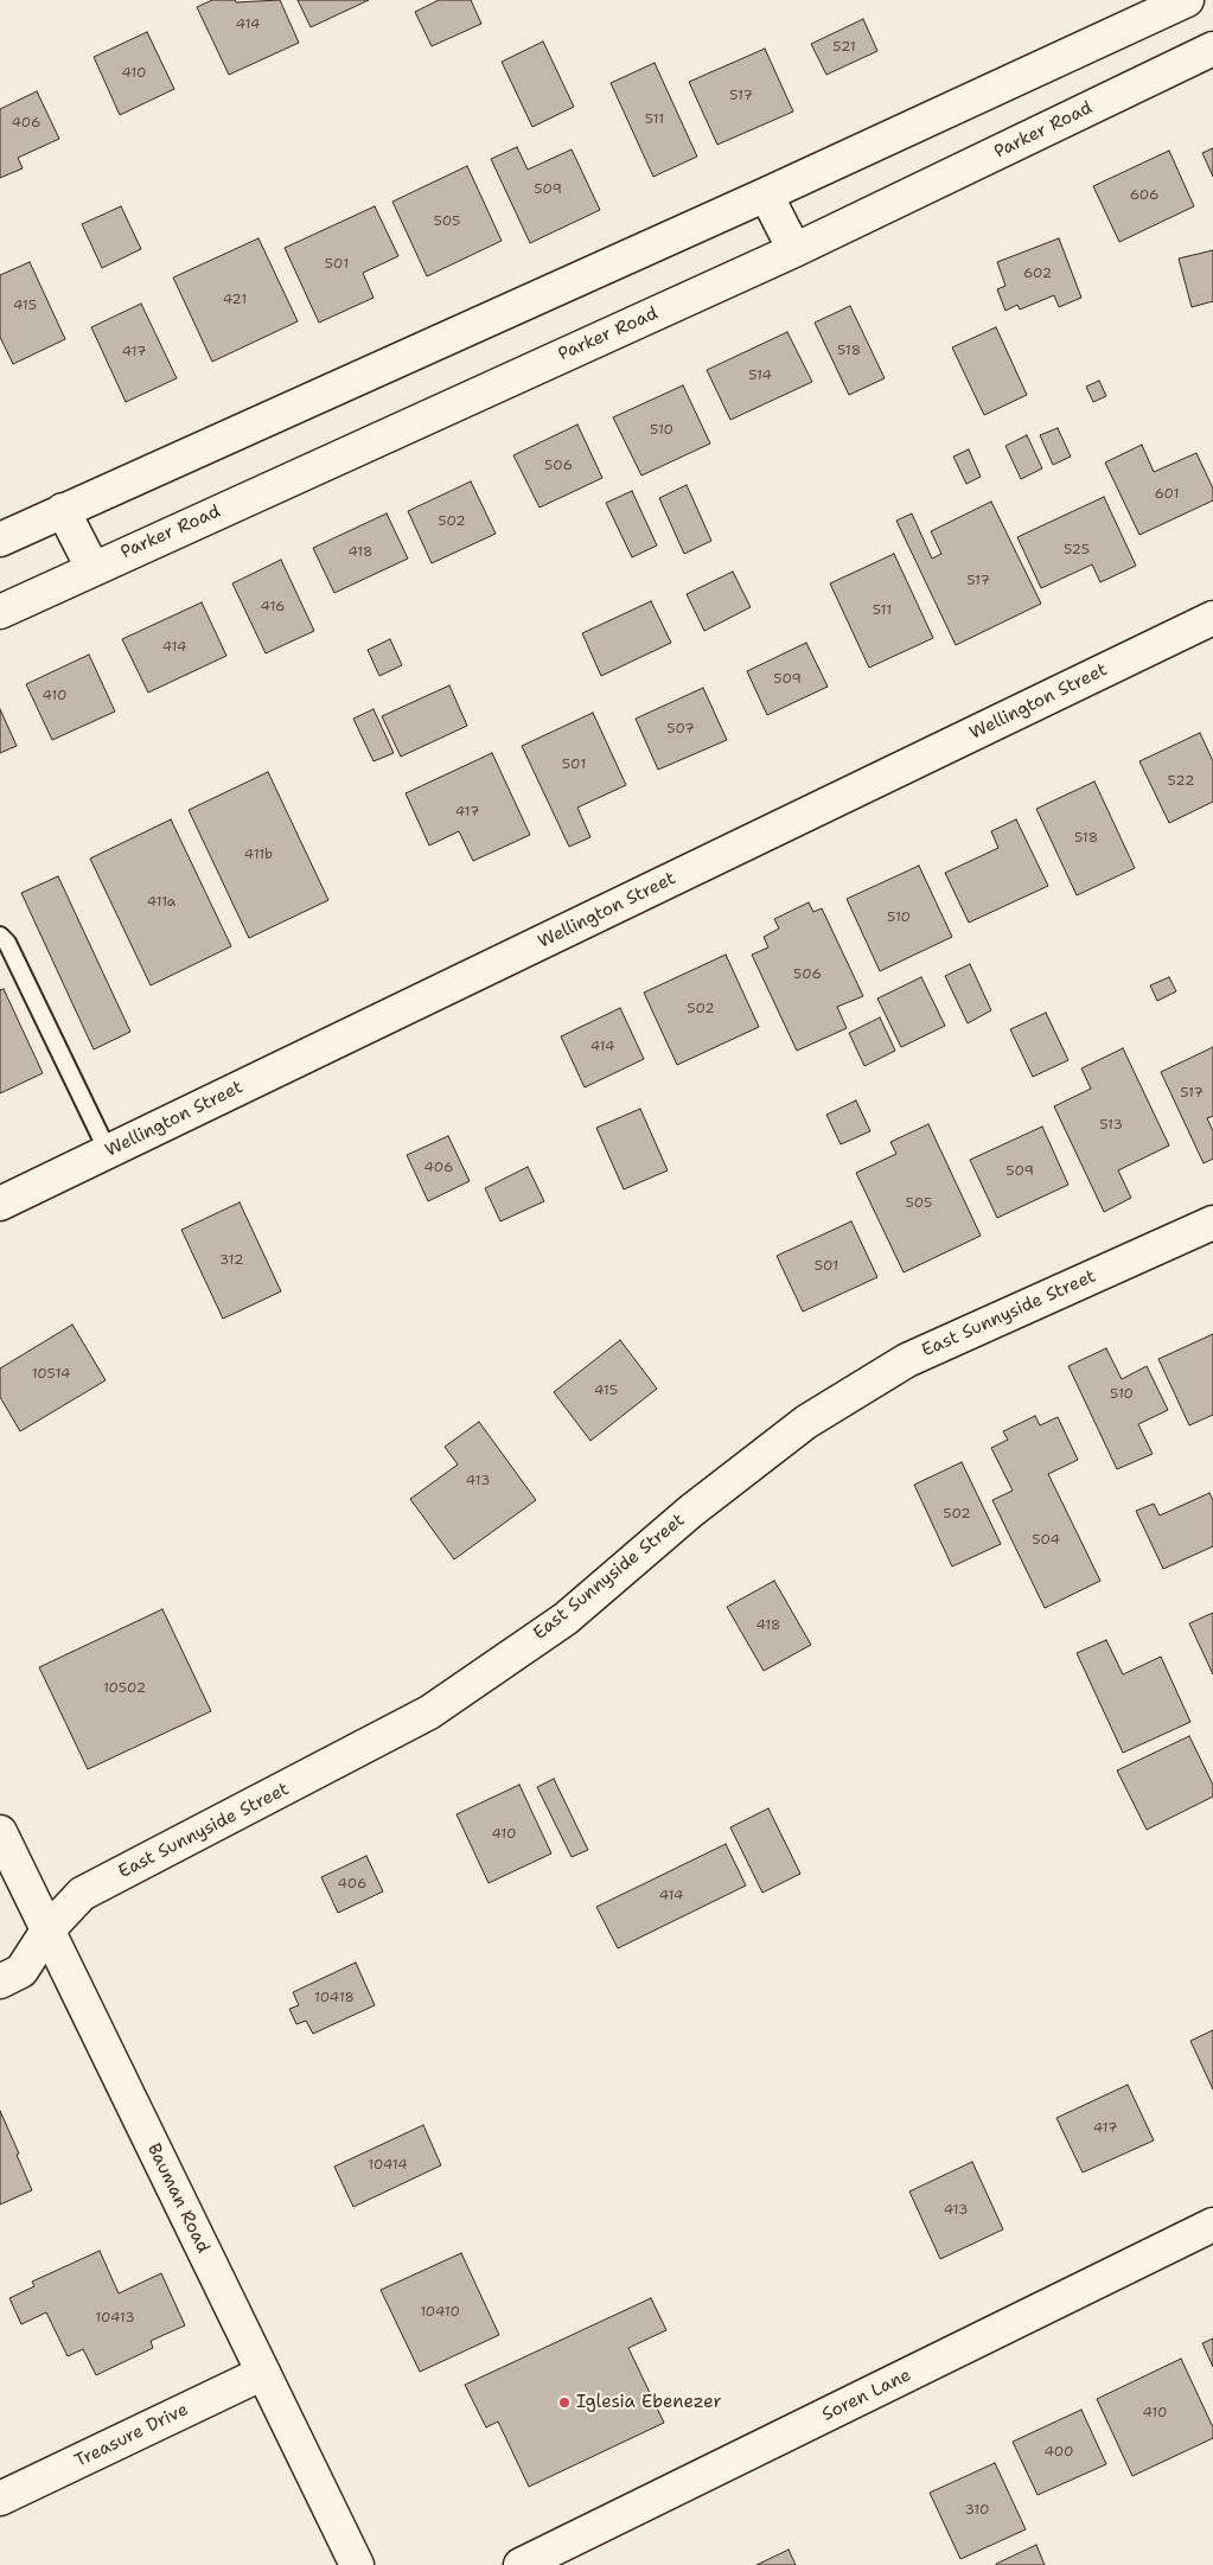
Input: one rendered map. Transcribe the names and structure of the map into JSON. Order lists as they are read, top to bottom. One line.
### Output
{"streets":{"street":["Parker Road","Wellington Street","East Sunnyside Street","Bauman Road","Soren Lane","Treasure Drive"]},"crossings":[["East Sunnyside Street","Bauman Road"],["Bauman Road","Treasure Drive"]],"places":["Iglesia Ebenezer"],"house_numbers":["414","521","410","517","511","406","509","606","505","501","602","421","415","518","417","514","510","506","601","502","525","418","517","416","511","414","509","410","507","501","522","417","518","411b","411a","510","506","502","414","517","513","406","509","505","312","501","10514","415","510","413","502","504","418","10502","410","406","414","10418","417","10414","413","10410","10413","410","400","310"]}
